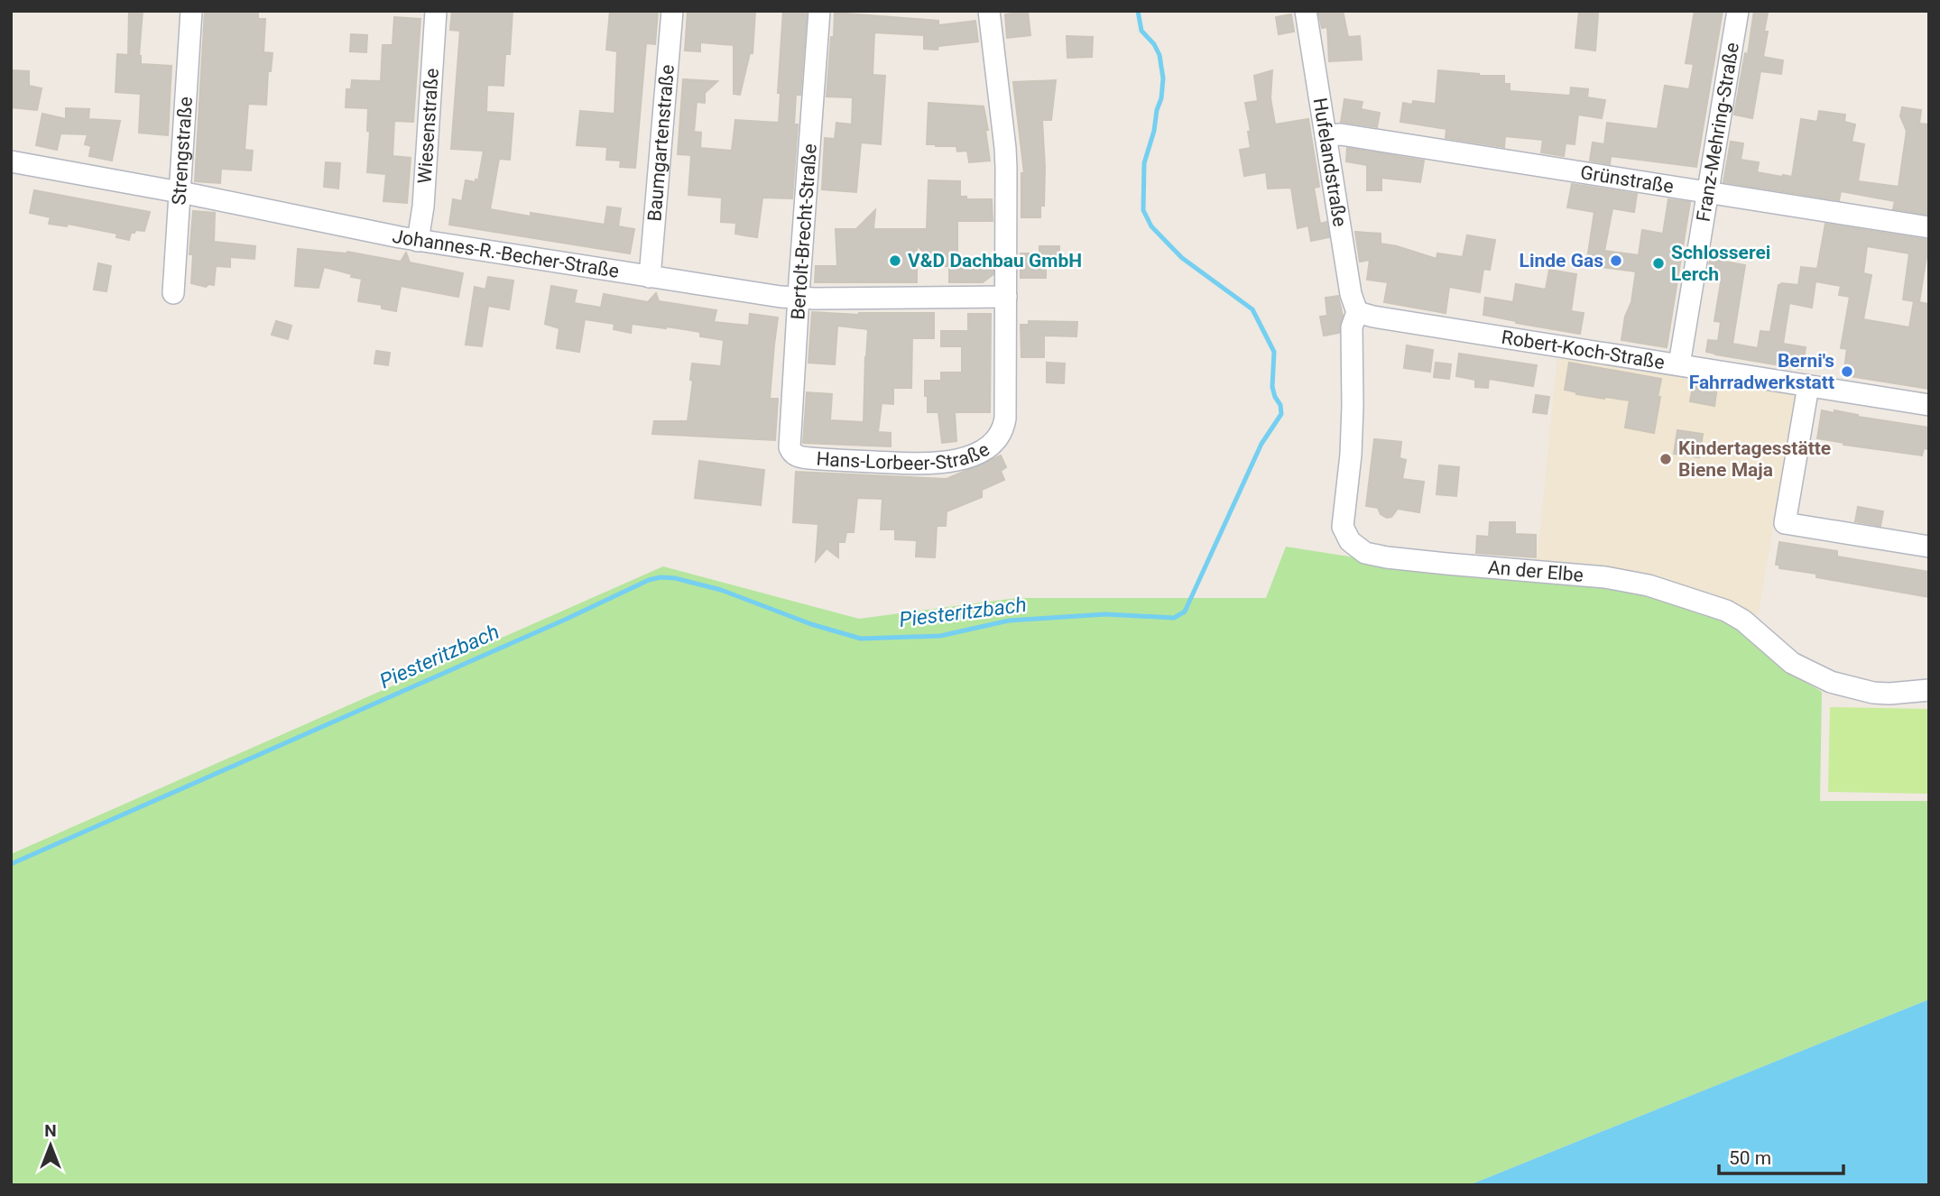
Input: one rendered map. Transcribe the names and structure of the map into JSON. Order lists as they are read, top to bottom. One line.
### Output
{"streets":{"street":["Wiesenstraße","Franz-Mehring-Straße","Baumgartenstraße","Strengstraße","Hufelandstraße","Grünstraße","Bertolt-Brecht-Straße","Johannes-R.-Becher-Straße","Robert-Koch-Straße","Hans-Lorbeer-Straße","An der Elbe"]},"crossings":[["Wiesenstraße","Johannes-R.-Becher-Straße"],["Franz-Mehring-Straße","Grünstraße"],["Franz-Mehring-Straße","Robert-Koch-Straße"],["Baumgartenstraße","Johannes-R.-Becher-Straße"],["Strengstraße","Johannes-R.-Becher-Straße"],["Hufelandstraße","Grünstraße"],["Hufelandstraße","Robert-Koch-Straße"],["Hufelandstraße","An der Elbe"],["Bertolt-Brecht-Straße","Johannes-R.-Becher-Straße"],["Bertolt-Brecht-Straße","Hans-Lorbeer-Straße"],["Johannes-R.-Becher-Straße","Hans-Lorbeer-Straße"],["Robert-Koch-Straße","An der Elbe"]],"water":["Piesteritzbach"],"places":["V&D Dachbau GmbH","Linde Gas","Schlosserei Lerch","Berni's Fahrradwerkstatt","Kindertagesstätte Biene Maja"],"scale_bar":"50 m","north":"top"}
